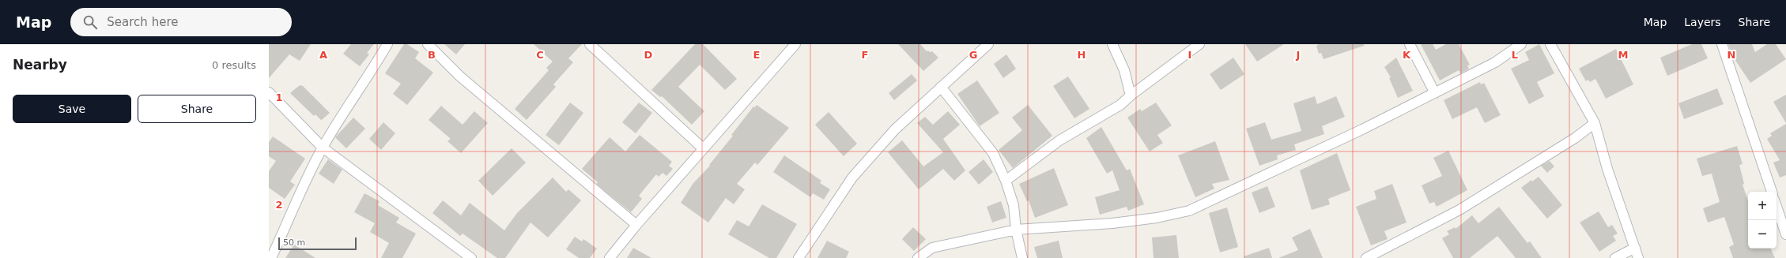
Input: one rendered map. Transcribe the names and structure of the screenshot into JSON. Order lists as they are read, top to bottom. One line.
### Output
{"scale_bar":"50 m","page":{"header":"Map","search":"Search here","nav":["Map","Layers","Share"],"heading":["Nearby","0 results"],"buttons":["Save","Share"],"map_buttons":["+","−"],"scale":"50 m"},"grid":{"columns":["A","B","C","D","E","F","G","H","I","J","K","L","M","N"],"rows":["1","2"]}}
